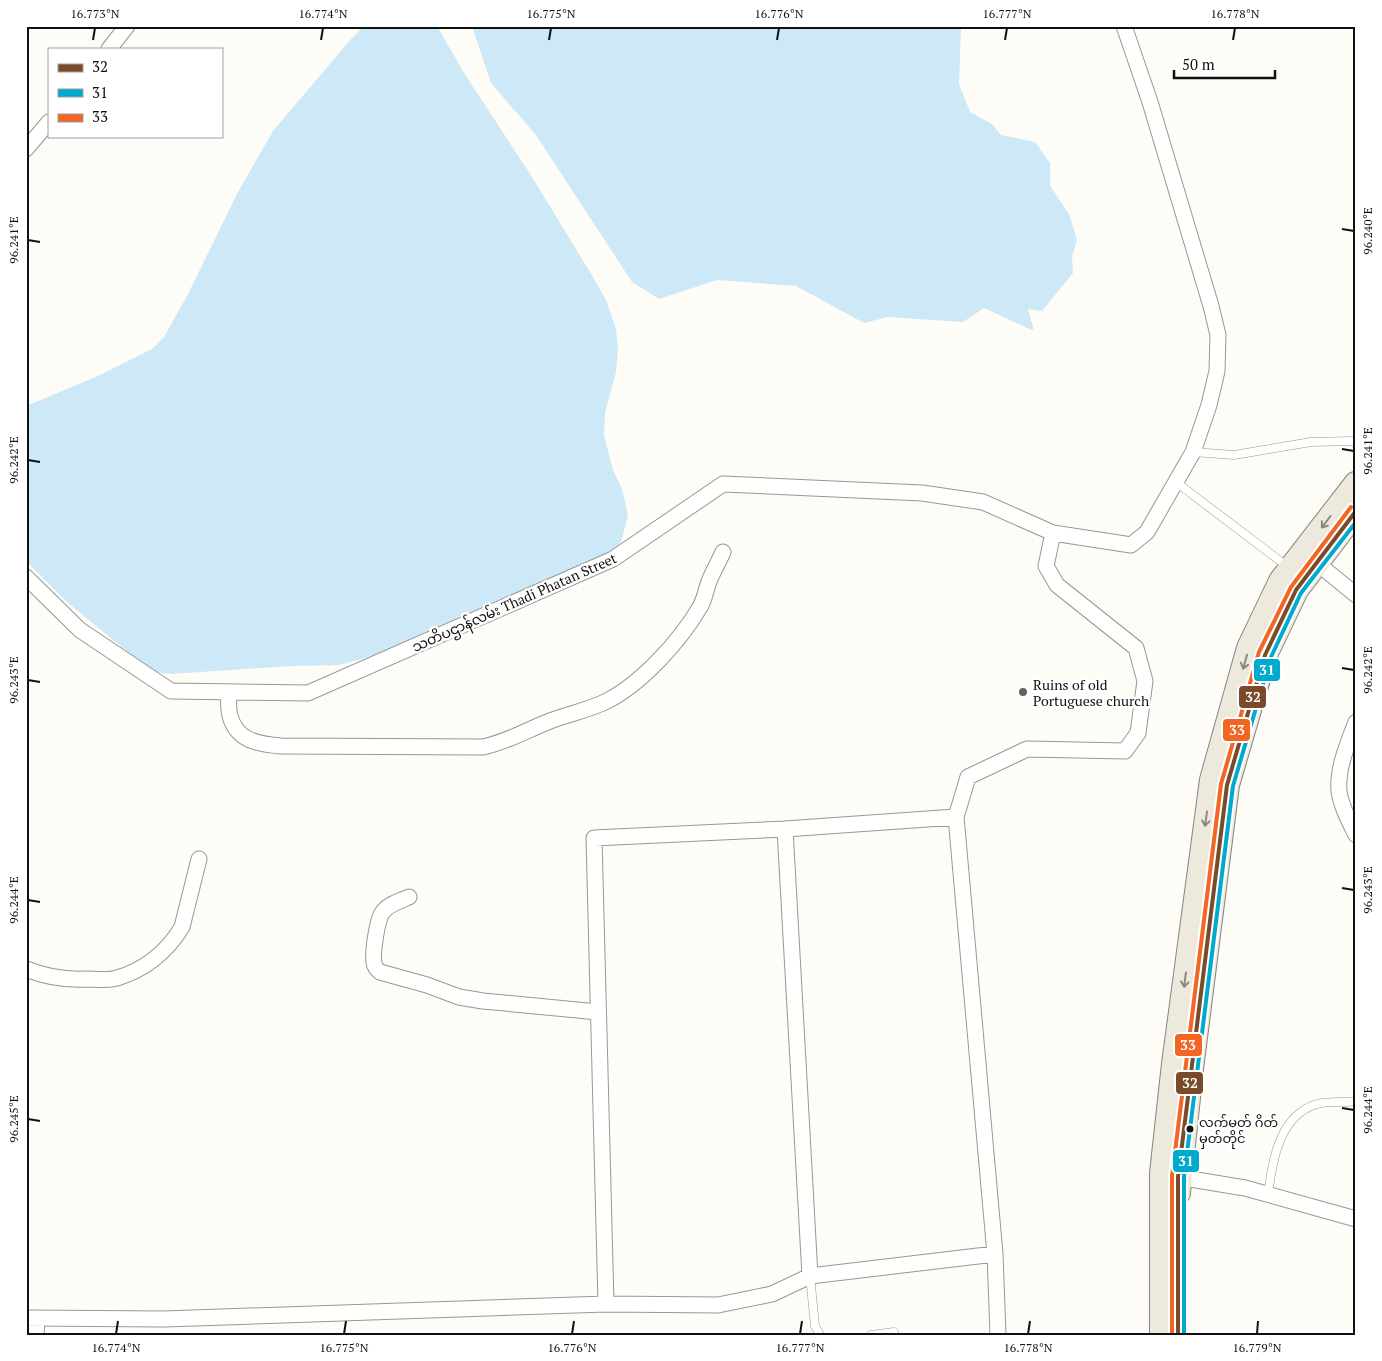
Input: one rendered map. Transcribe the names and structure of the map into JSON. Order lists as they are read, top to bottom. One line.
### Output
{"streets":{"street":["သတိပဌာန်လမ်း Thadi Phatan Street"]},"places":["Ruins of old Portuguese church","လက်မှတ် ဂိတ် မှတ်တိုင်"],"lines":["transit line 33","transit line 32","transit line 31"],"legend":["32","31","33"],"scale_bar":"50 m","coordinates":["16.773°N","16.774°N","16.775°N","16.776°N","16.777°N","16.778°N","96.240°E","96.241°E","96.242°E","96.243°E","96.244°E","96.245°E","16.779°N"]}
